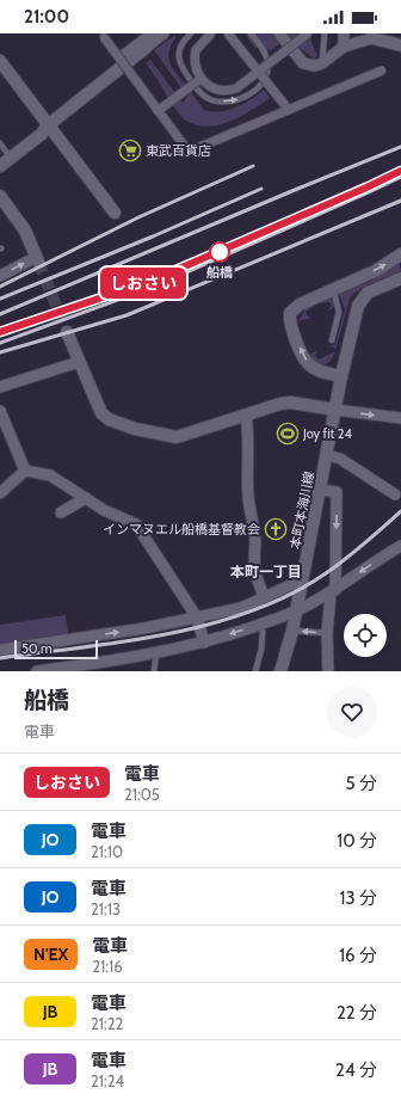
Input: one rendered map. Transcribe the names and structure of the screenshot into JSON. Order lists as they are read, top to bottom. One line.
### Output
{"streets":{"street":["本町本海川線"]},"districts":["本町一丁目"],"places":{"supermarket":["東武百貨店"],"other":["船橋"],"sports":["Joy fit 24"],"church":["インマヌエル船橋基督教会"]},"scale_bar":"50 m","page":{"status":"21:00","on_map":"しおさい","scale":"50 m","heading":["船橋","電車"],"list":[{"mark":"しおさい","name":"電車","note":"21:05","value":"5 分"},{"mark":"JO","name":"電車","note":"21:10","value":"10 分"},{"mark":"JO","name":"電車","note":"21:13","value":"13 分"},{"mark":"N'EX","name":"電車","note":"21:16","value":"16 分"},{"mark":"JB","name":"電車","note":"21:22","value":"22 分"},{"mark":"JB","name":"電車","note":"21:24","value":"24 分"}]}}
